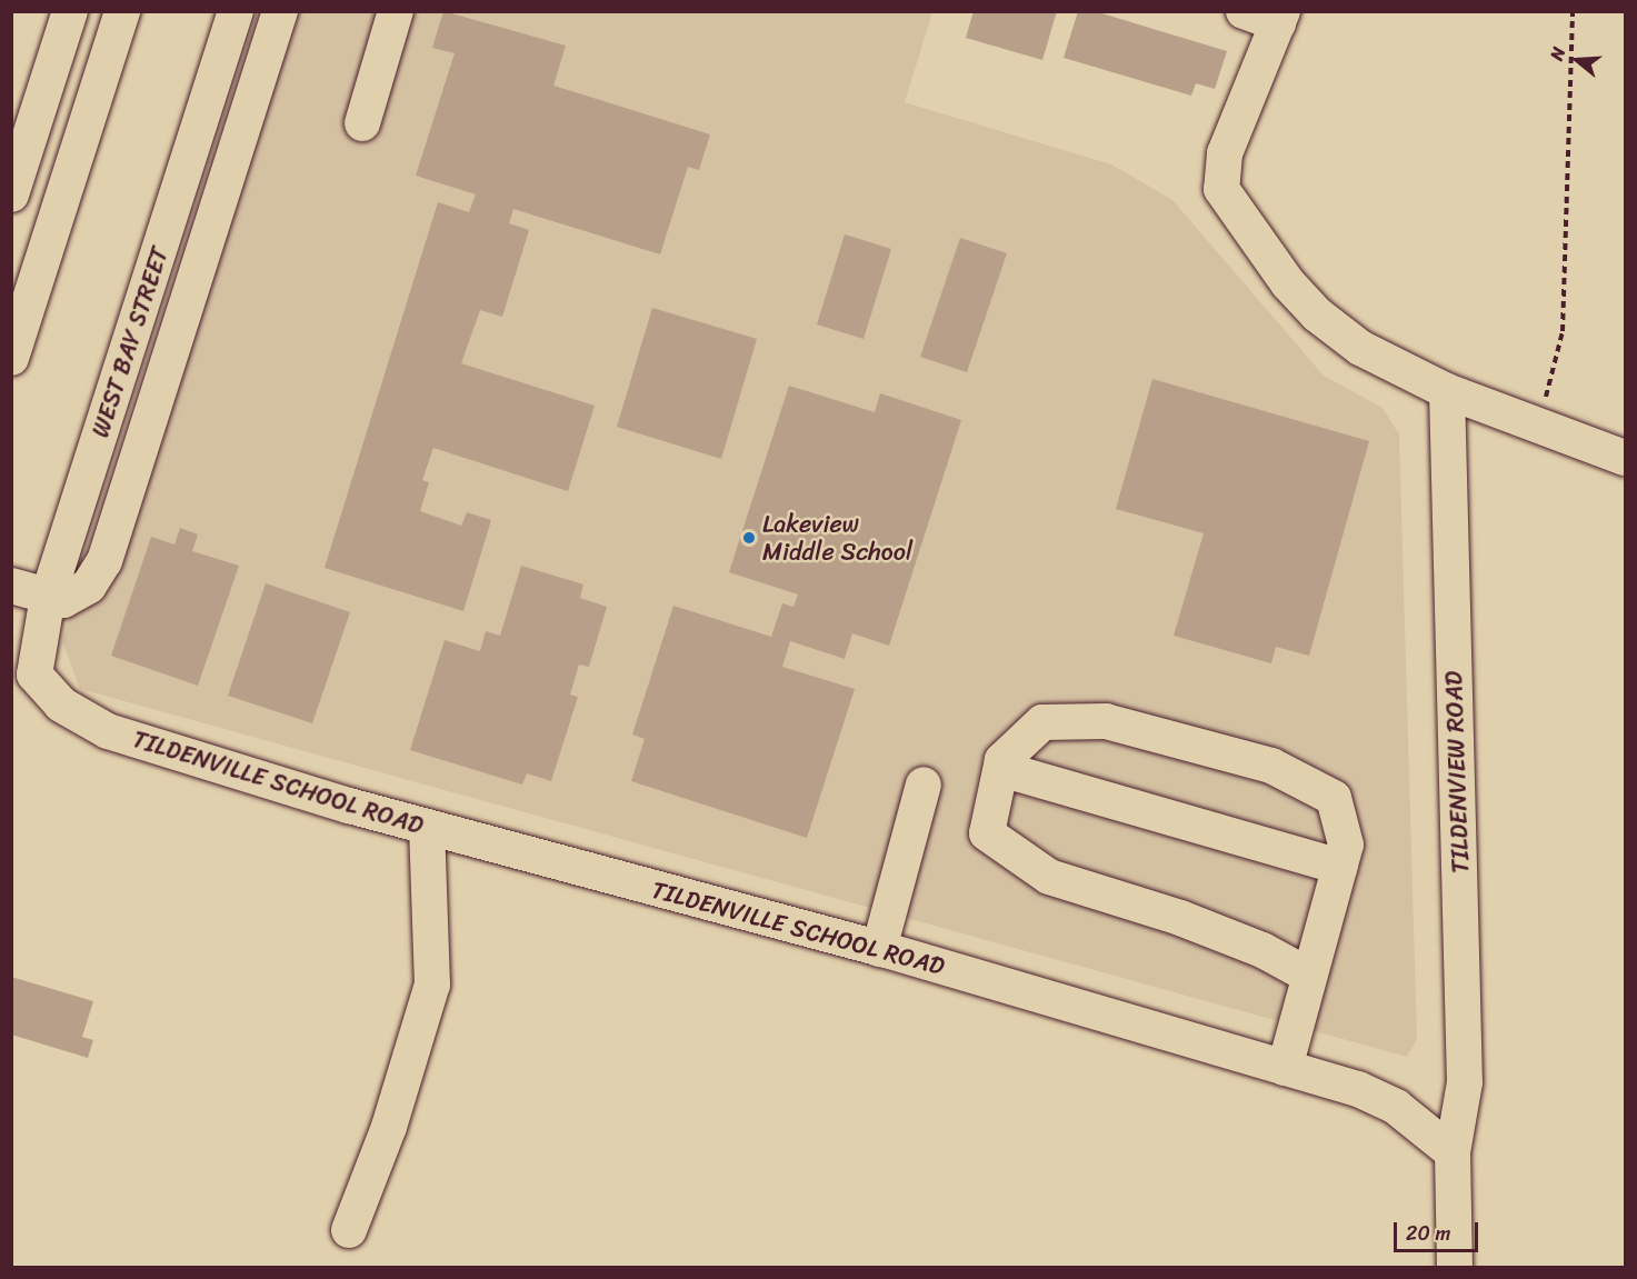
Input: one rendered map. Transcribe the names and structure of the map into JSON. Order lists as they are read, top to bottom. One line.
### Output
{"streets":{"street":["WEST BAY STREET","TILDENVIEW ROAD","TILDENVILLE SCHOOL ROAD"]},"crossings":[["WEST BAY STREET","TILDENVILLE SCHOOL ROAD"],["TILDENVIEW ROAD","TILDENVILLE SCHOOL ROAD"]],"places":["Lakeview Middle School"],"scale_bar":"20 m","north":"left"}
